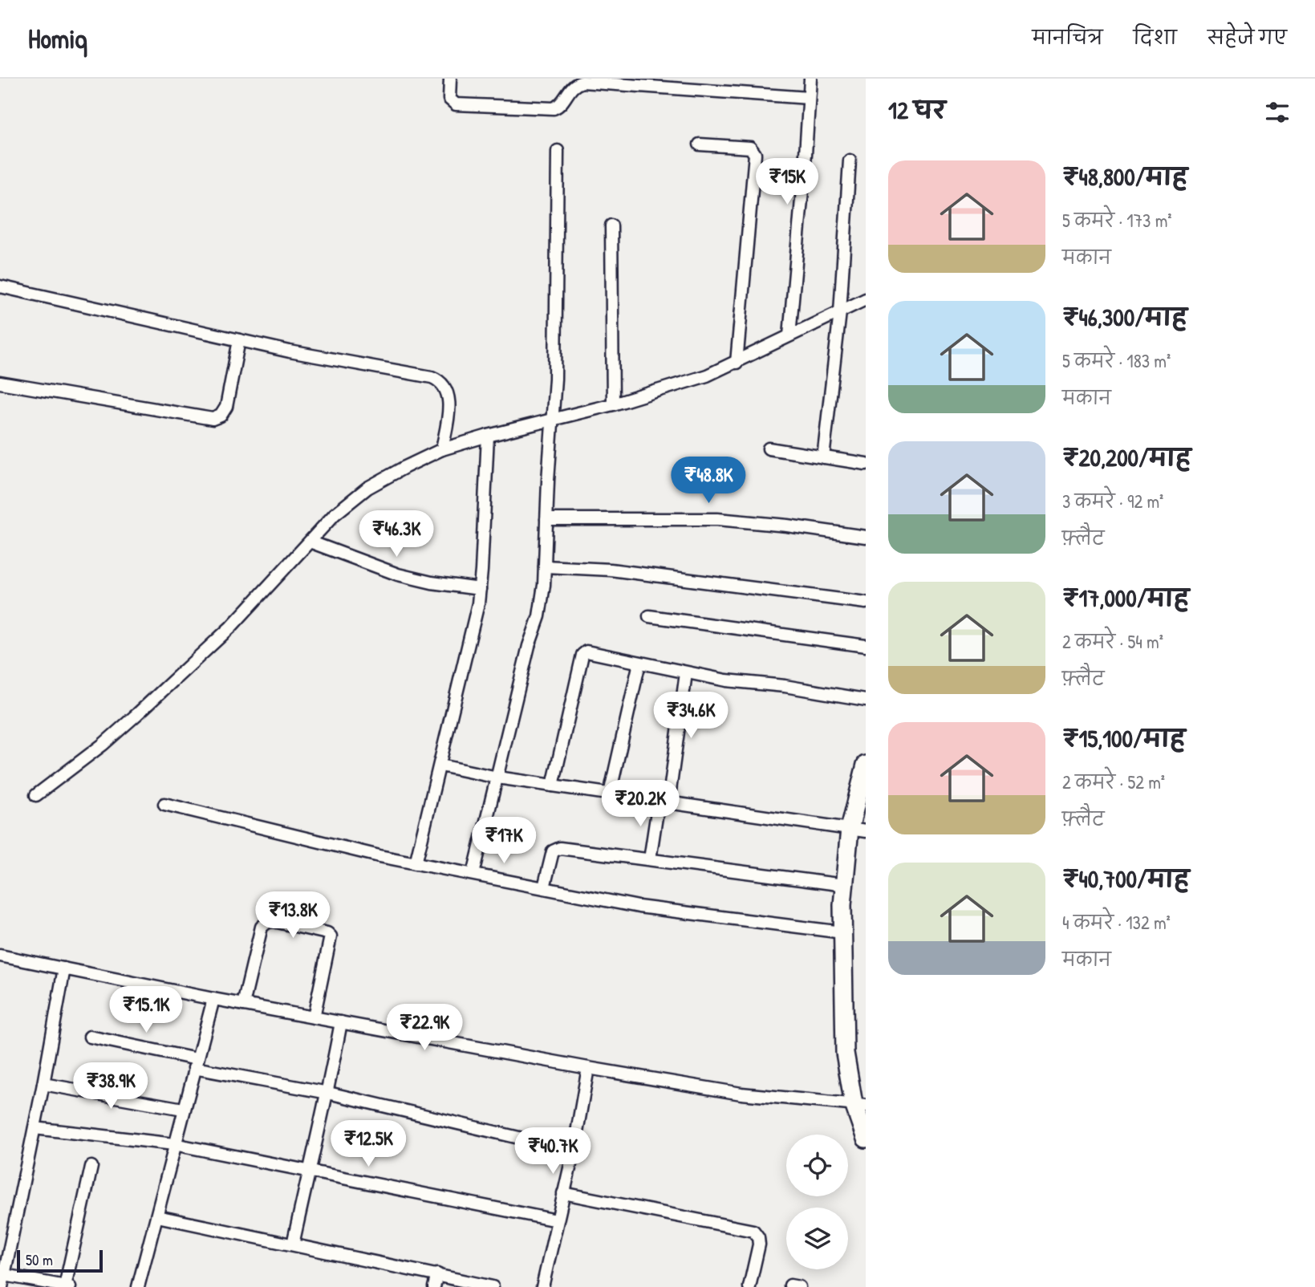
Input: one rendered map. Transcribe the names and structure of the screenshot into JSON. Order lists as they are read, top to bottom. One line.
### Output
{"scale_bar":"50 m","page":{"header":"Homiq","nav":["मानचित्र","दिशा","सहेजे गए"],"heading":"12 घर","list":[{"name":"₹48,800/माह","note":"5 कमरे · 173 m² · मकान"},{"name":"₹46,300/माह","note":"5 कमरे · 183 m² · मकान"},{"name":"₹20,200/माह","note":"3 कमरे · 92 m² · फ़्लैट"},{"name":"₹17,000/माह","note":"2 कमरे · 54 m² · फ़्लैट"},{"name":"₹15,100/माह","note":"2 कमरे · 52 m² · फ़्लैट"},{"name":"₹40,700/माह","note":"4 कमरे · 132 m² · मकान"}],"price":["₹15K","₹48.8K","₹46.3K","₹34.6K","₹20.2K","₹17K","₹13.8K","₹15.1K","₹22.9K","₹38.9K","₹12.5K","₹40.7K"],"scale":"50 m"}}
